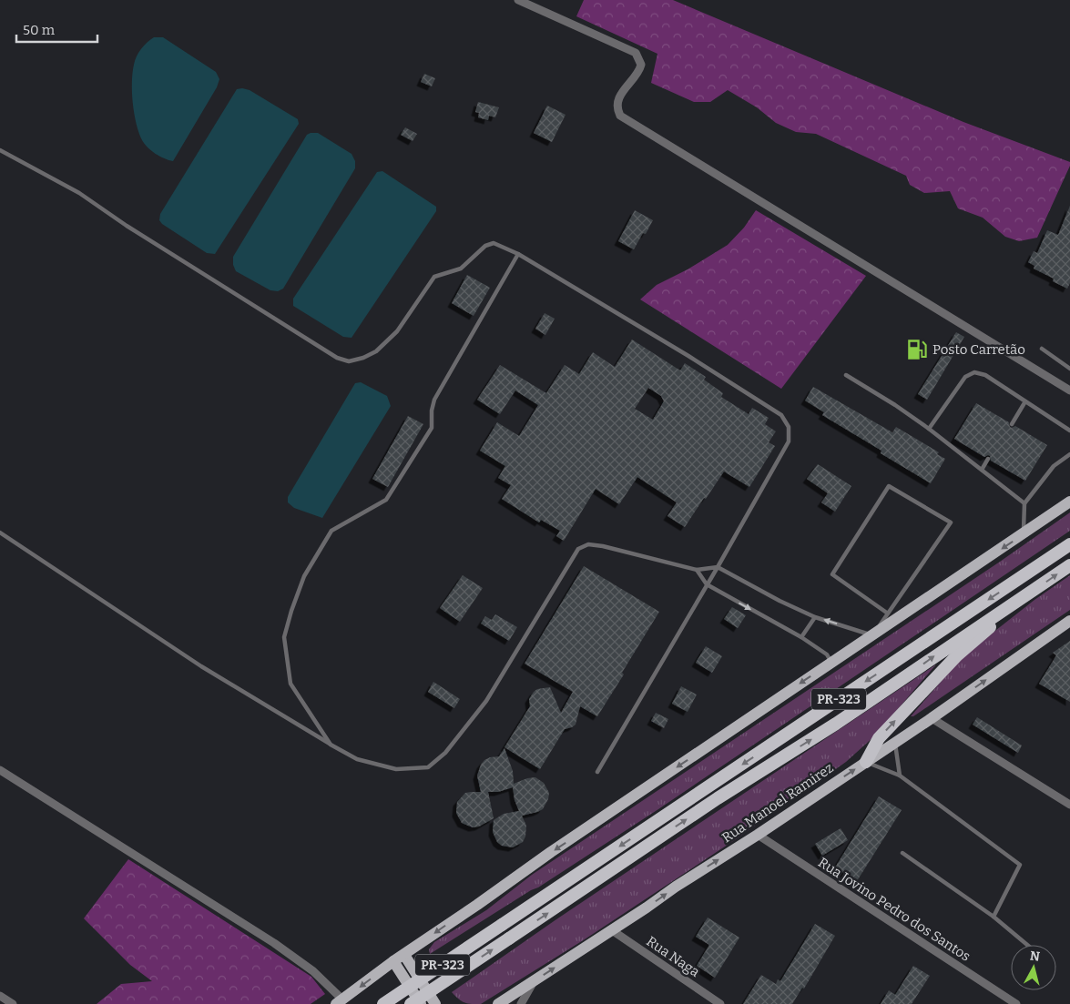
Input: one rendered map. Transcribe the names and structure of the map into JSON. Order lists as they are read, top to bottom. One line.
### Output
{"streets":{"highway":["PR-323"],"main road":["Rua Manoel Ramirez"],"street":["Rua Jovino Pedro dos Santos","Rua Naga"]},"crossings":[["Rua Manoel Ramirez","Rua Jovino Pedro dos Santos"],["Rua Manoel Ramirez","Rua Naga"]],"places":{"fuel station":["Posto Carretão"]},"scale_bar":"50 m","north":"top"}
